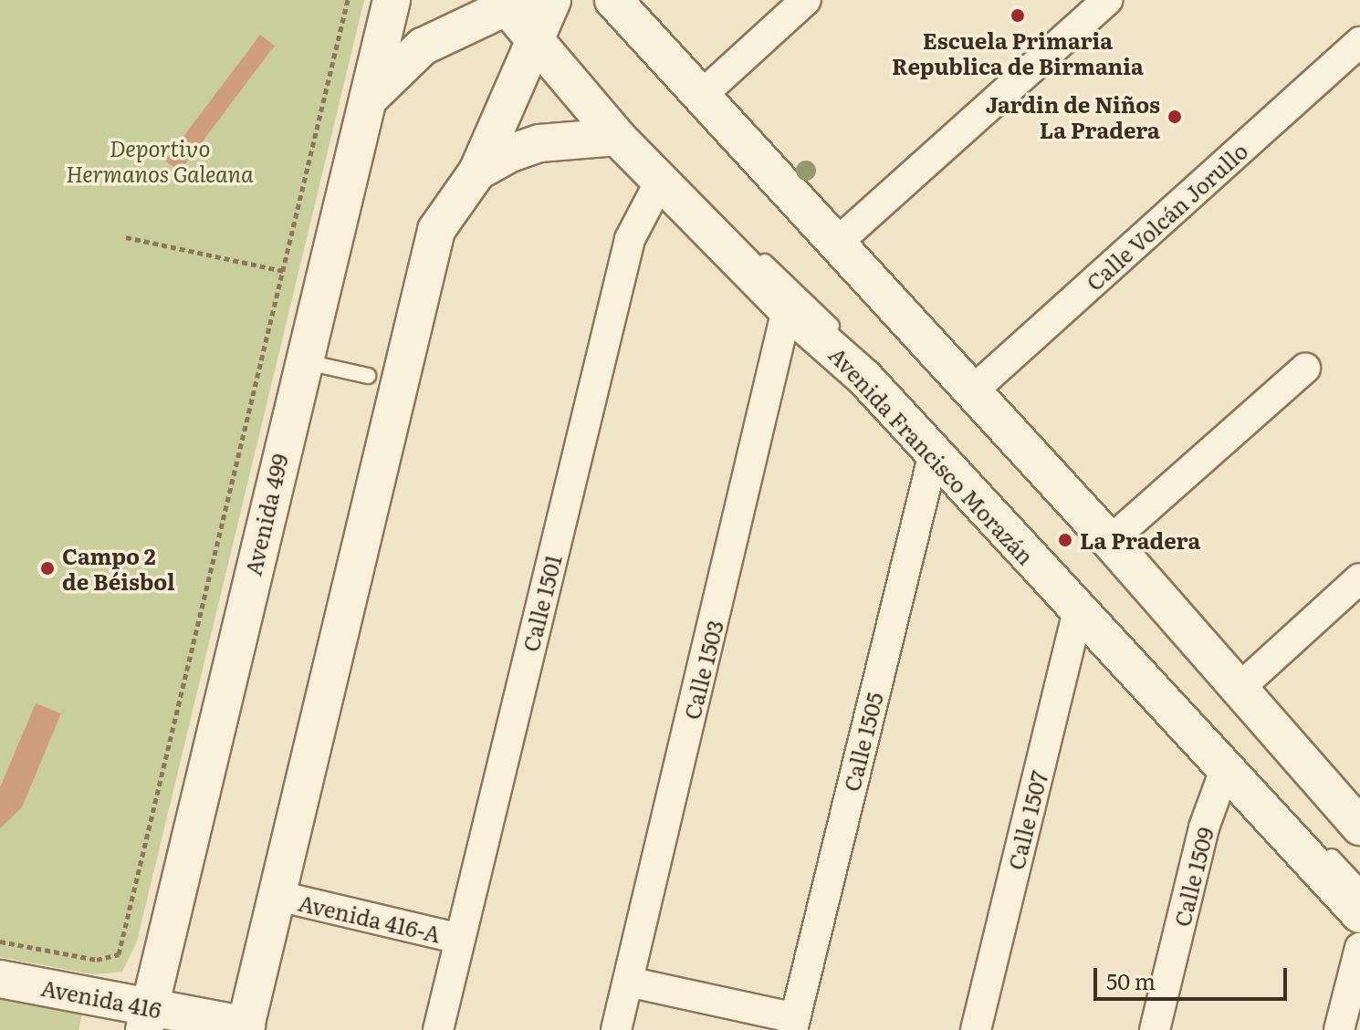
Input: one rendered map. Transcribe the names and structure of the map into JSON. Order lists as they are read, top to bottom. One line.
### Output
{"streets":{"street":["Calle Volcán Jorullo","Avenida Francisco Morazán","Avenida 499","Calle 1501","Calle 1503","Calle 1505","Calle 1507","Calle 1509","Avenida 416-A","Avenida 416"]},"crossings":[["Avenida Francisco Morazán","Calle 1501"],["Avenida Francisco Morazán","Calle 1503"],["Avenida Francisco Morazán","Calle 1505"],["Avenida Francisco Morazán","Calle 1507"],["Avenida Francisco Morazán","Calle 1509"],["Avenida 499","Avenida 416"],["Calle 1501","Avenida 416-A"]],"parks":["Deportivo Hermanos Galeana"],"places":["Escuela Primaria Republica de Birmania","Jardin de Niños La Pradera","La Pradera","Campo 2 de Béisbol"],"scale_bar":"50 m"}
